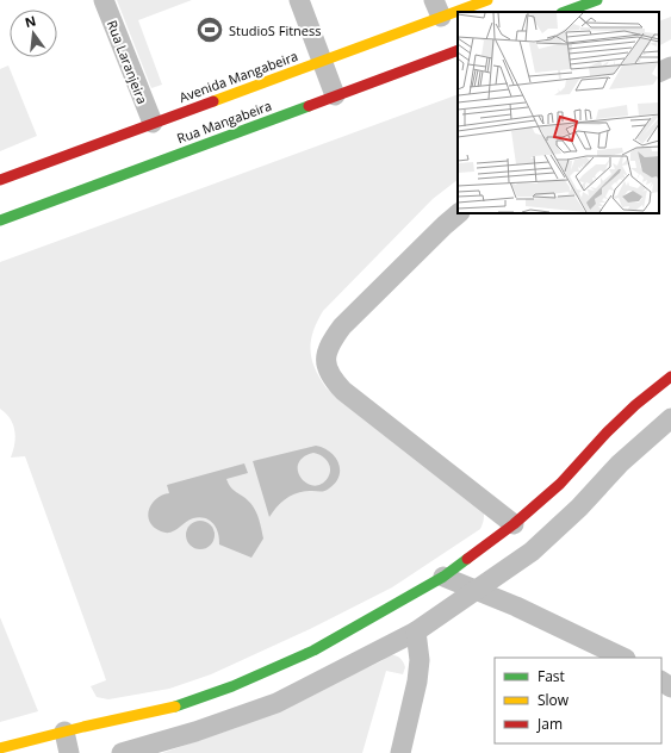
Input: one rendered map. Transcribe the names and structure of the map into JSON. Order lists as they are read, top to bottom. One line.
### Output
{"streets":{"street":["Rua Laranjeira","Avenida Mangabeira","Rua Mangabeira"]},"crossings":[["Rua Laranjeira","Avenida Mangabeira"]],"places":{"sports":["StudioS Fitness"]},"legend":["Fast","Slow","Jam"],"north":"top"}
